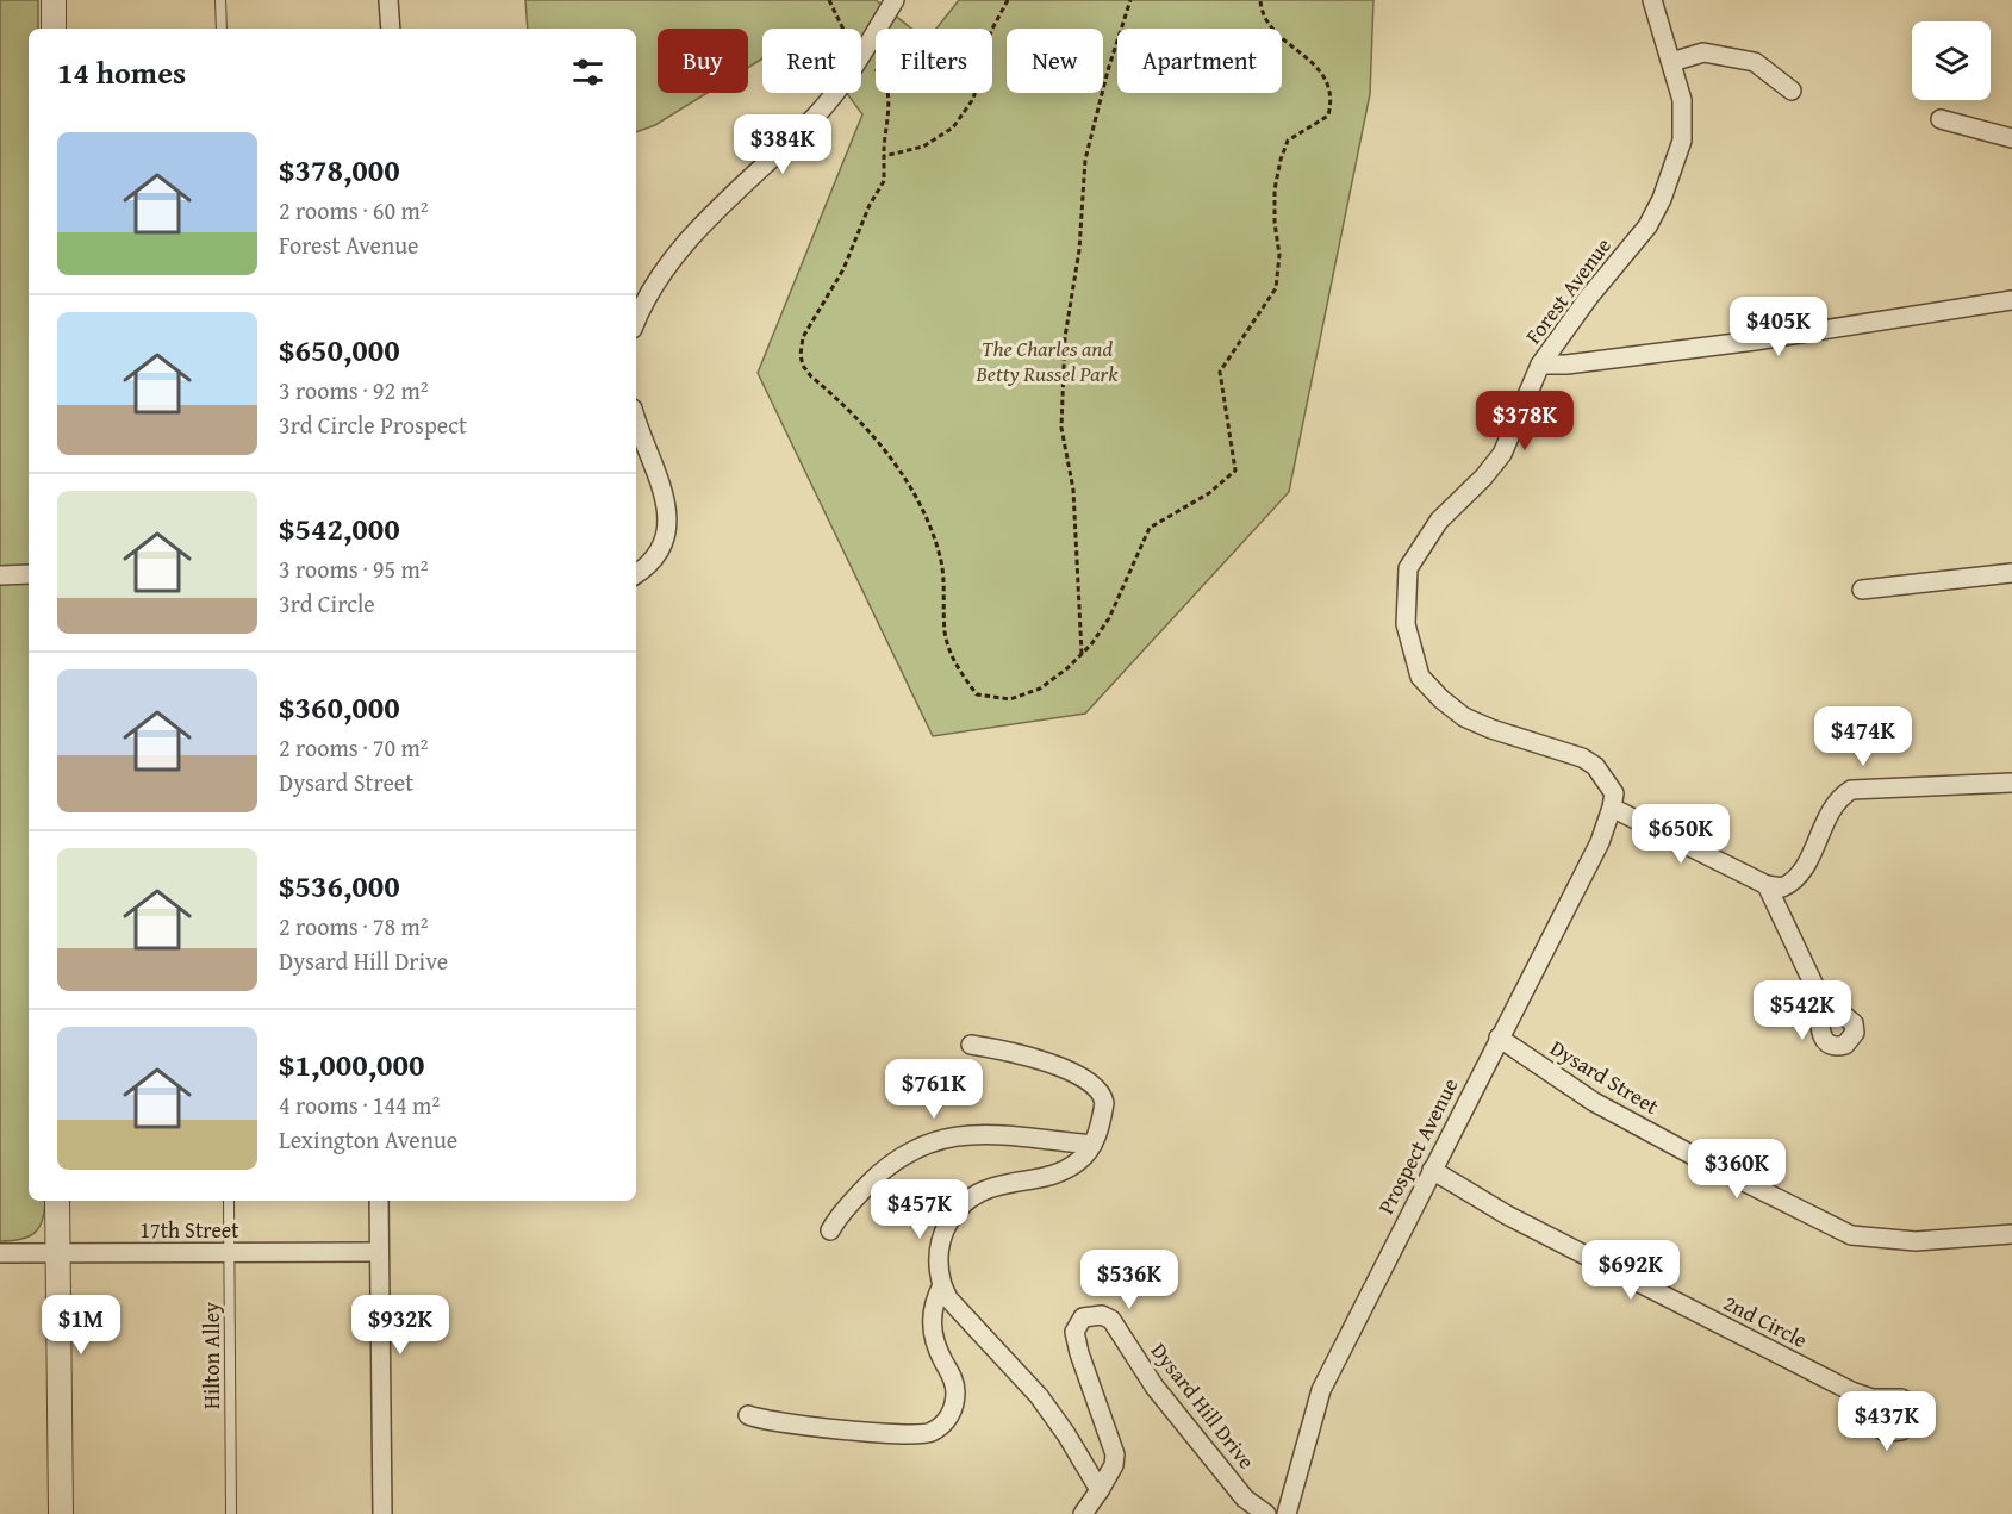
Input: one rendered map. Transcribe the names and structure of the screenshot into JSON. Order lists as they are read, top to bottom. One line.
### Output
{"streets":{"street":["Forest Avenue","Dysard Street","Prospect Avenue","17th Street","2nd Circle","Dysard Hill Drive"],"lane":["Hilton Alley"]},"crossings":[["Forest Avenue","Prospect Avenue"],["Dysard Street","Prospect Avenue"],["Prospect Avenue","2nd Circle"],["17th Street","Hilton Alley"]],"parks":["The Charles and Betty Russel Park"],"page":{"chip":["Buy","Rent","Filters","New","Apartment"],"heading":"14 homes","price":["$384K","$405K","$378K","$474K","$650K","$542K","$761K","$360K","$457K","$692K","$536K","$1M","$932K","$437K"],"list":[{"name":"$378,000","note":"2 rooms · 60 m² · Forest Avenue"},{"name":"$650,000","note":"3 rooms · 92 m² · 3rd Circle Prospect"},{"name":"$542,000","note":"3 rooms · 95 m² · 3rd Circle"},{"name":"$360,000","note":"2 rooms · 70 m² · Dysard Street"},{"name":"$536,000","note":"2 rooms · 78 m² · Dysard Hill Drive"},{"name":"$1,000,000","note":"4 rooms · 144 m² · Lexington Avenue"}]}}
